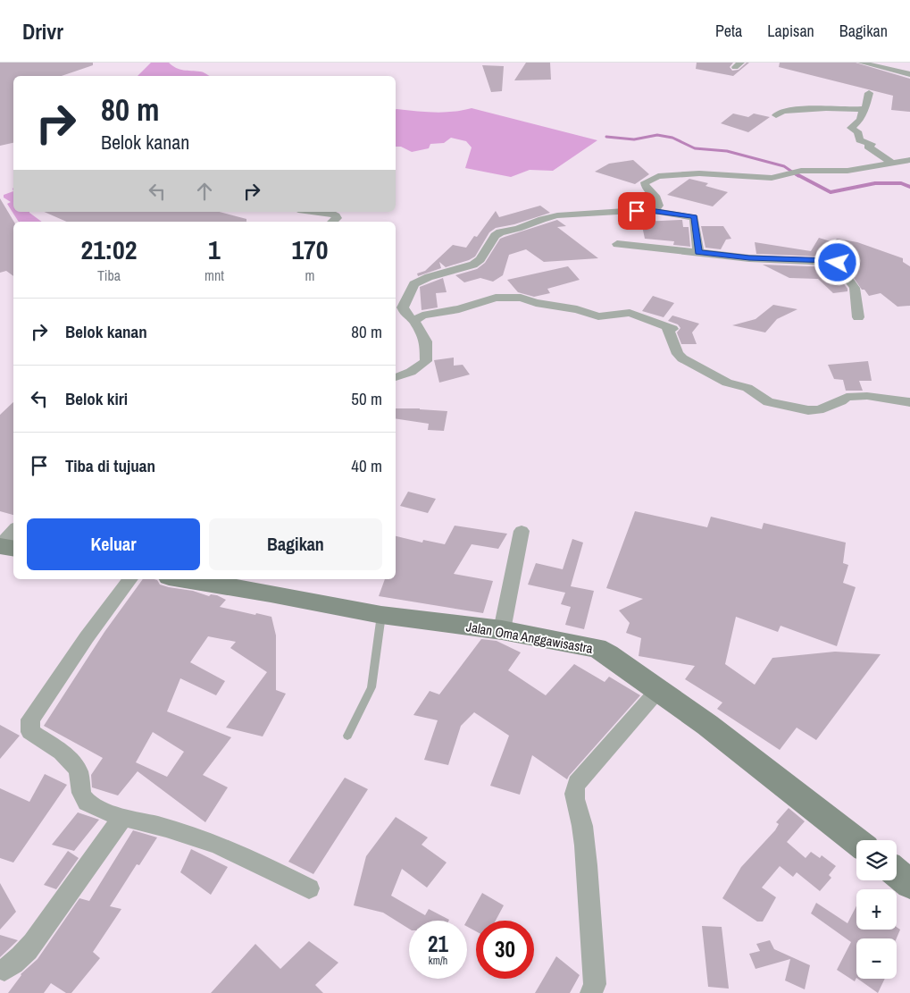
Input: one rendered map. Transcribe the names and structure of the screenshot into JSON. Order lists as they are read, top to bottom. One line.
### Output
{"streets":{"main road":["Jalan Oma Anggawisastra"]},"page":{"header":"Drivr","nav":["Peta","Lapisan","Bagikan"],"turn":["80 m","Belok kanan"],"eta":["21:02","Tiba","1","mnt","170","m"],"list":[{"name":"Belok kanan","value":"80 m"},{"name":"Belok kiri","value":"50 m"},{"name":"Tiba di tujuan","value":"40 m"}],"buttons":["Keluar","Bagikan"],"map_buttons":["+","−"],"speed":"21 km/h","limit":"30"}}
